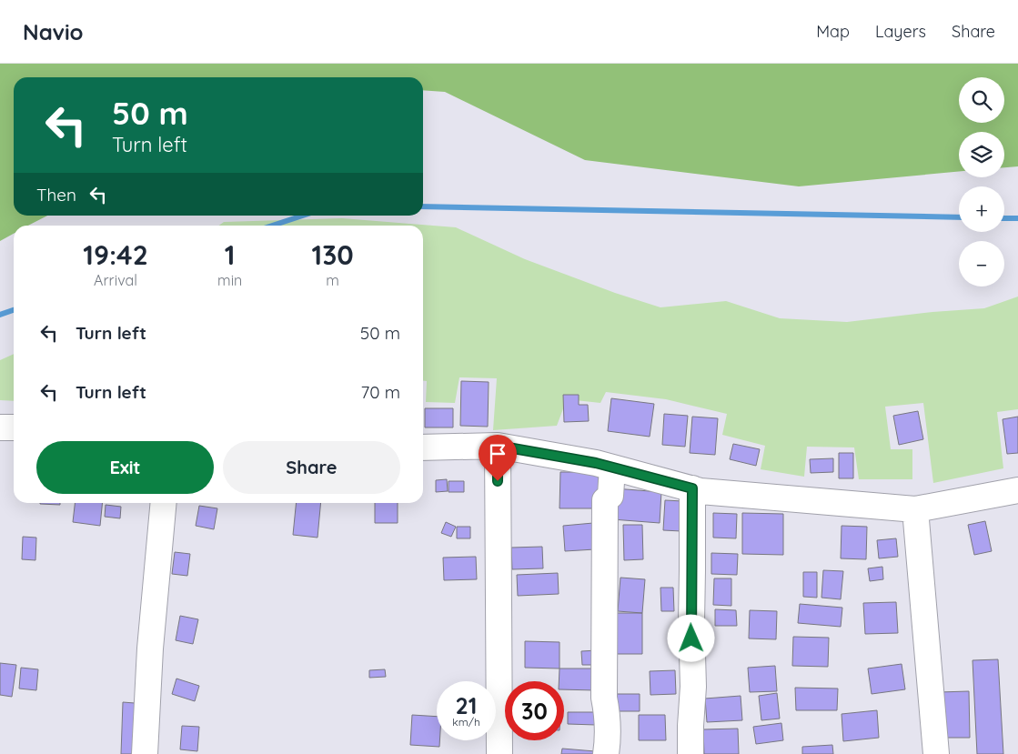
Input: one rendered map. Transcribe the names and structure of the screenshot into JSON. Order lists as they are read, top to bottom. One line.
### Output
{"page":{"header":"Navio","nav":["Map","Layers","Share"],"map_buttons":["+","−"],"turn":["50 m","Turn left"],"then":"Then","eta":["19:42","Arrival","1","min","130","m"],"list":[{"name":"Turn left","value":"50 m"},{"name":"Turn left","value":"70 m"}],"buttons":["Exit","Share"],"speed":"21 km/h","limit":"30"}}
